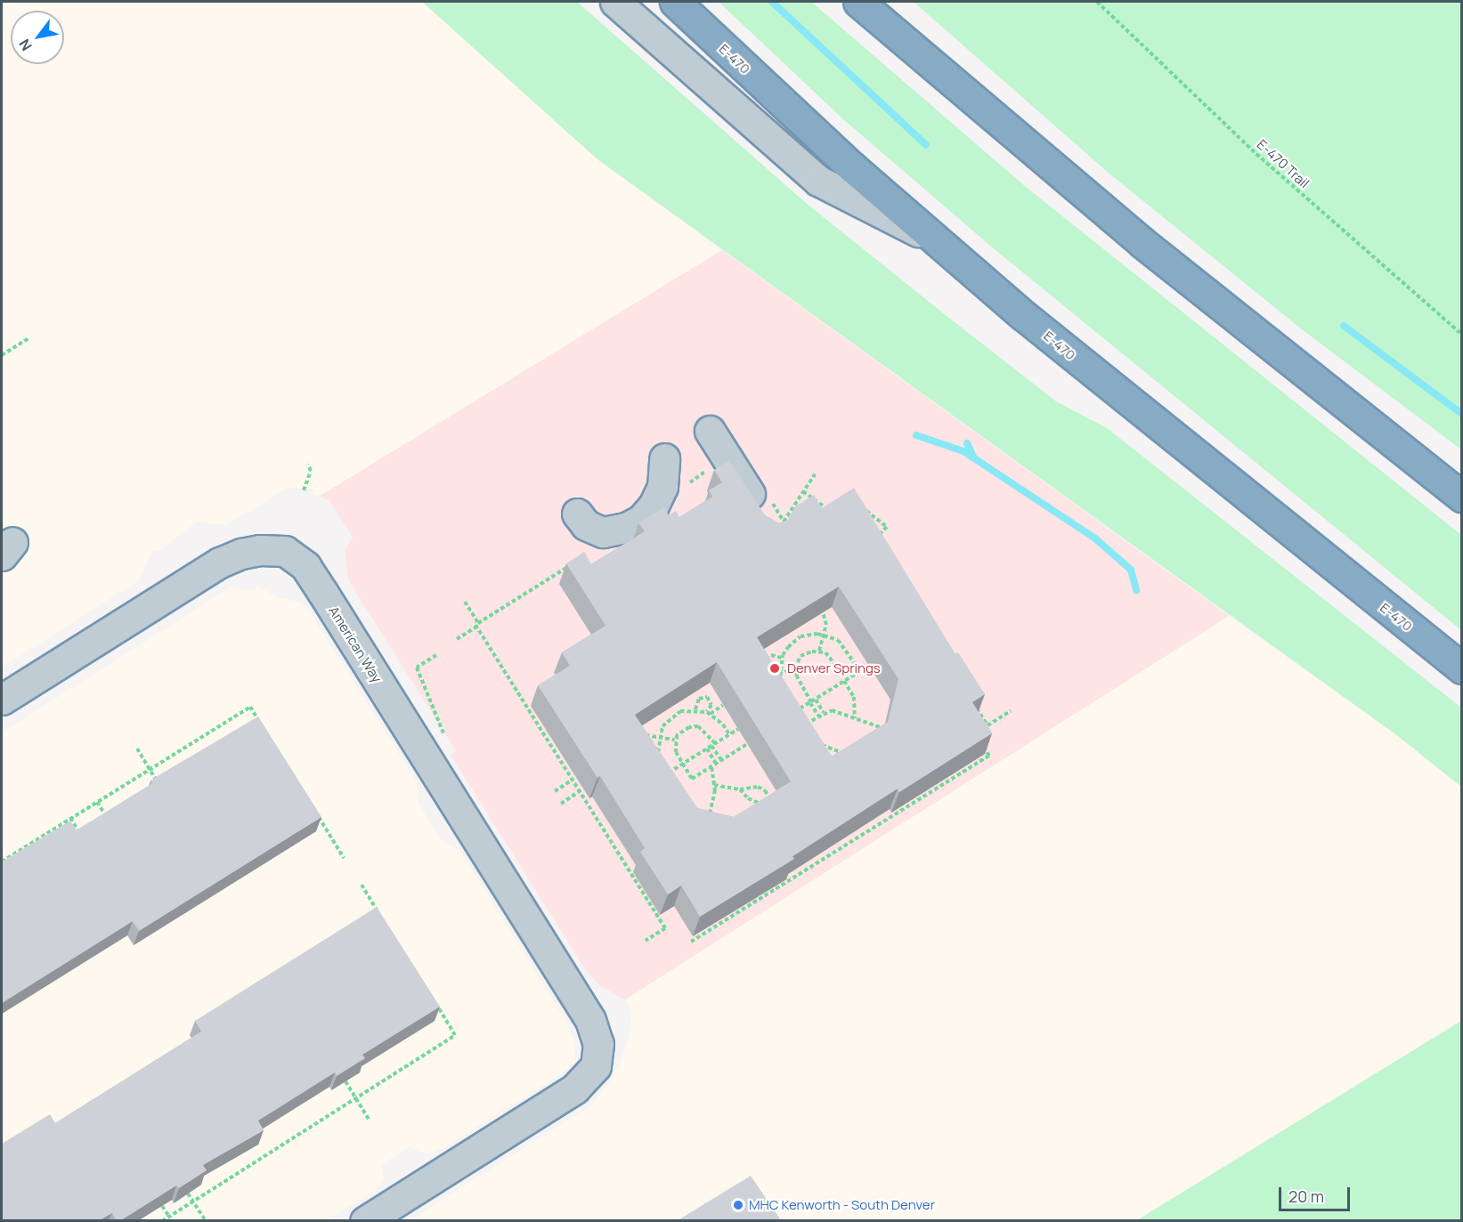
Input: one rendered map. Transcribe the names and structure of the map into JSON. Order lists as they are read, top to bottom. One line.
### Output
{"streets":{"highway":["E-470"],"street":["American Way"],"path":["E-470 Trail"]},"places":["Denver Springs","MHC Kenworth - South Denver"],"scale_bar":"20 m","north":"bottom left"}
